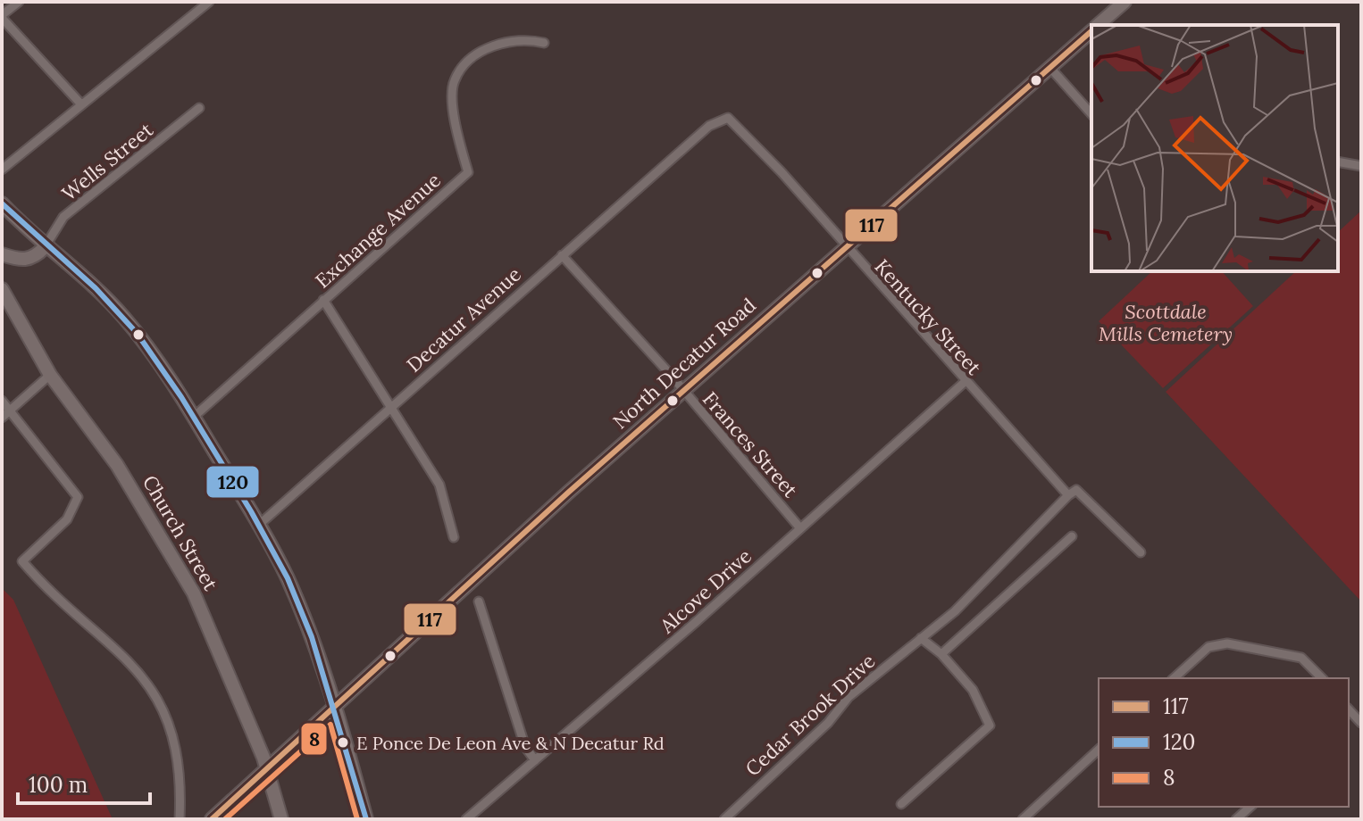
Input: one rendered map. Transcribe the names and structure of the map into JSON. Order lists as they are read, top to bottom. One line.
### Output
{"streets":{"main road":["North Decatur Road","Church Street"],"street":["Wells Street","Exchange Avenue","Kentucky Street","Decatur Avenue","Frances Street","Alcove Drive","Cedar Brook Drive"]},"crossings":[["Kentucky Street","Decatur Avenue"],["Kentucky Street","North Decatur Road"],["Kentucky Street","Alcove Drive"],["Kentucky Street","Cedar Brook Drive"],["Decatur Avenue","Frances Street"],["North Decatur Road","Frances Street"],["North Decatur Road","Church Street"],["Frances Street","Alcove Drive"]],"parks":["Scottdale Mills Cemetery"],"places":["E Ponce De Leon Ave & N Decatur Rd"],"lines":["transit line 117","transit line 120","transit line 8"],"legend":["117","120","8"],"scale_bar":"100 m"}
